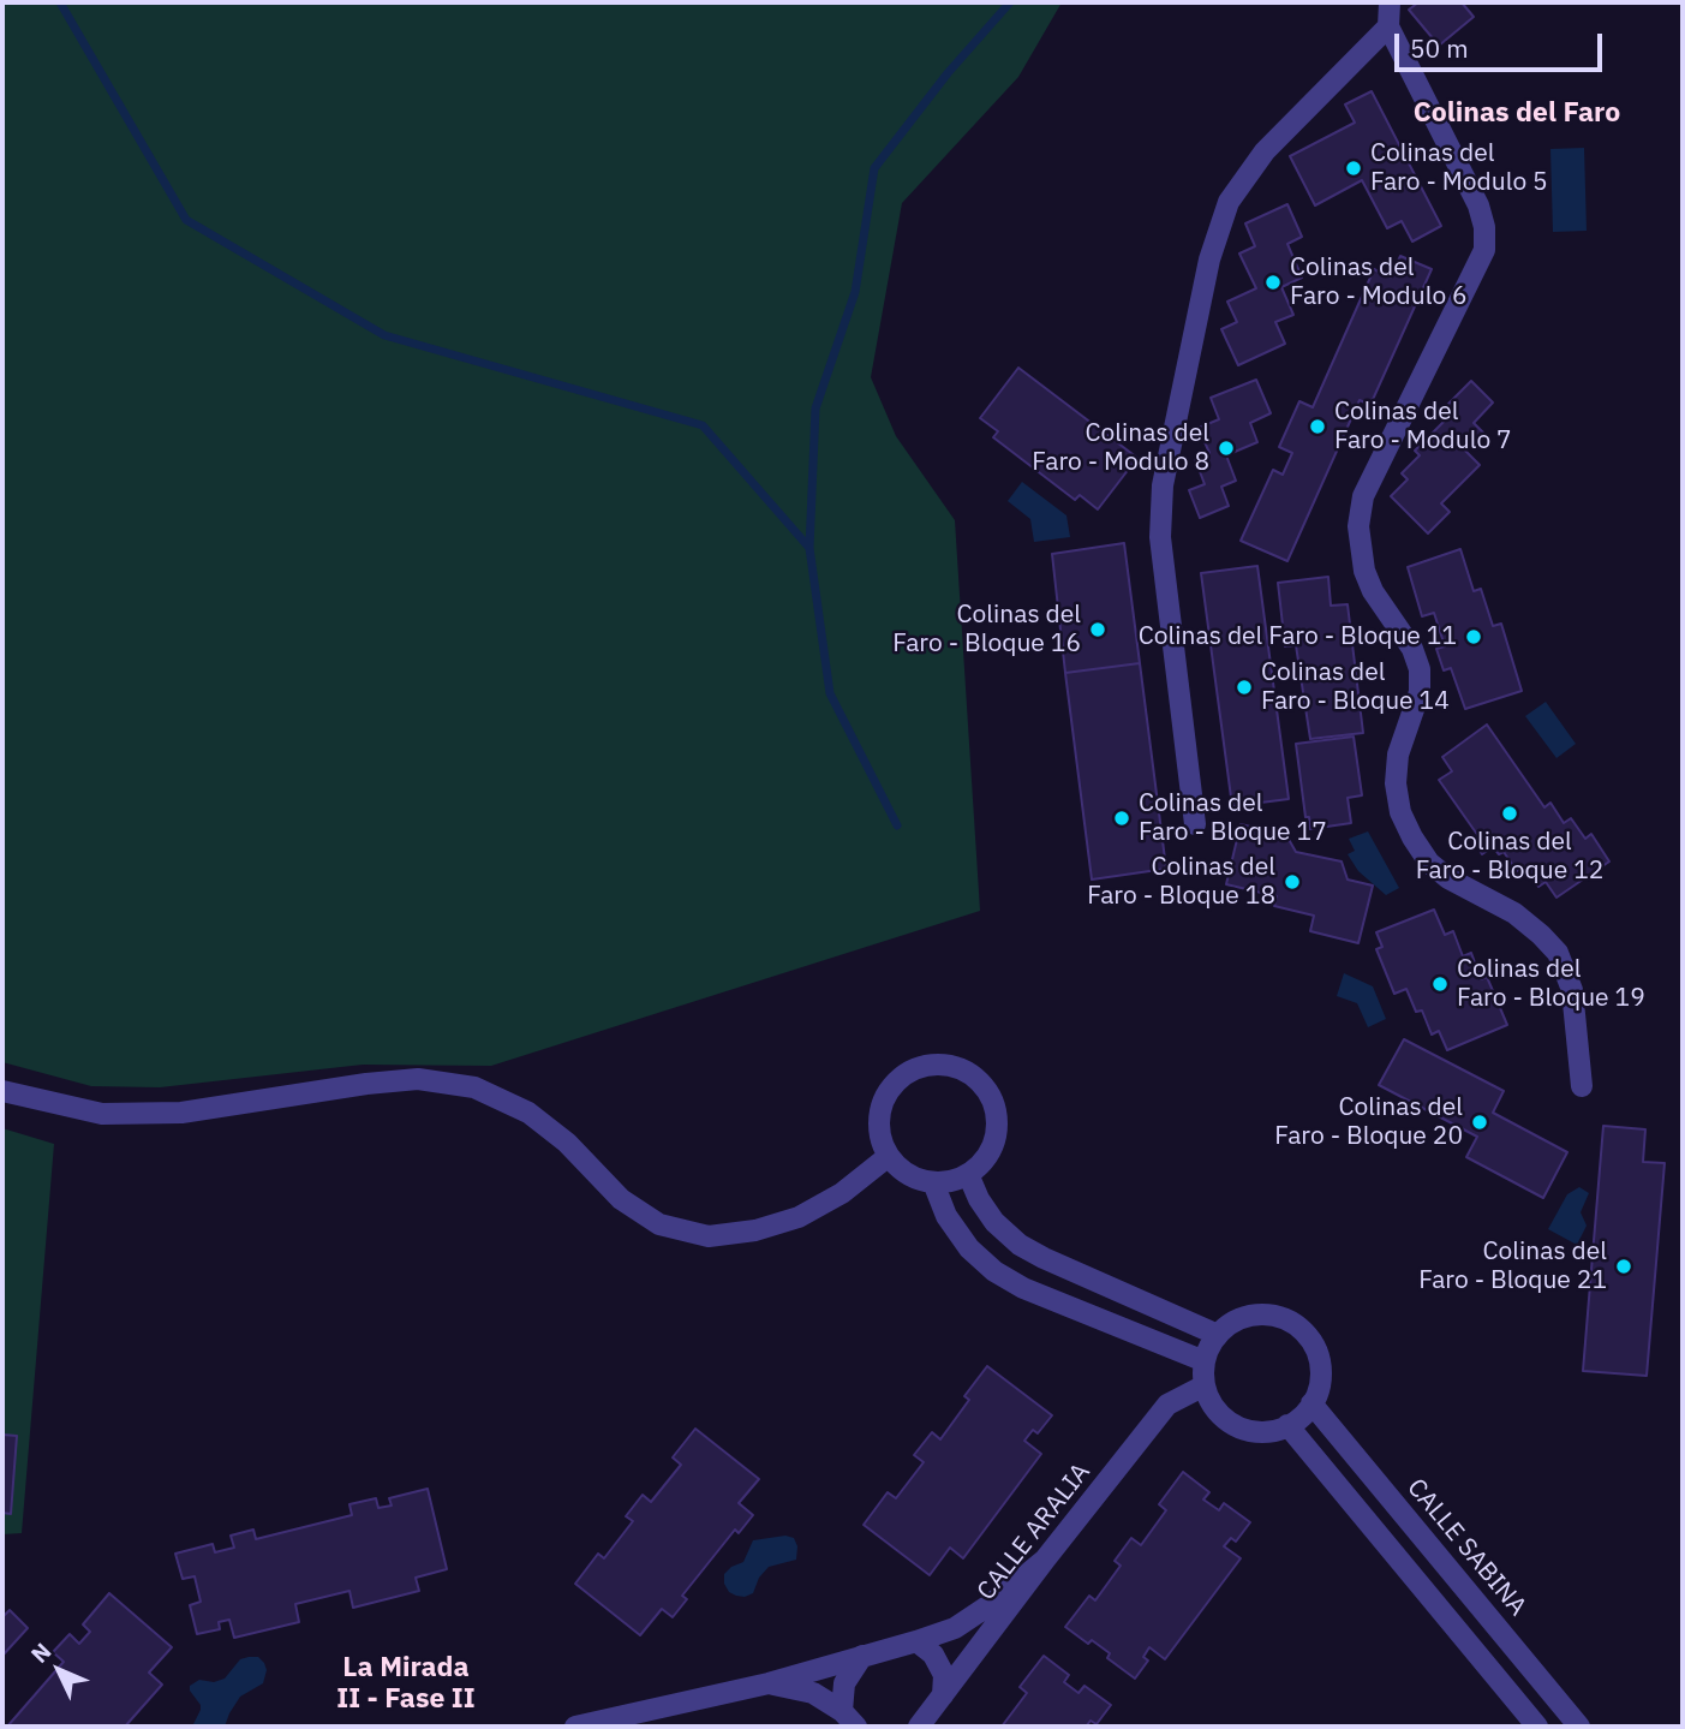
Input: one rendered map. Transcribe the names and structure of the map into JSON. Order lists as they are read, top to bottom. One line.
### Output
{"streets":{"street":["CALLE ARALIA","CALLE SABINA"]},"crossings":[["CALLE ARALIA","CALLE SABINA"]],"districts":["Colinas del Faro","La Mirada II - Fase II"],"places":["Colinas del Faro - Modulo 5","Colinas del Faro - Modulo 6","Colinas del Faro - Modulo 7","Colinas del Faro - Modulo 8","Colinas del Faro - Bloque 16","Colinas del Faro - Bloque 11","Colinas del Faro - Bloque 14","Colinas del Faro - Bloque 12","Colinas del Faro - Bloque 17","Colinas del Faro - Bloque 18","Colinas del Faro - Bloque 19","Colinas del Faro - Bloque 20","Colinas del Faro - Bloque 21"],"scale_bar":"50 m","north":"top left"}
